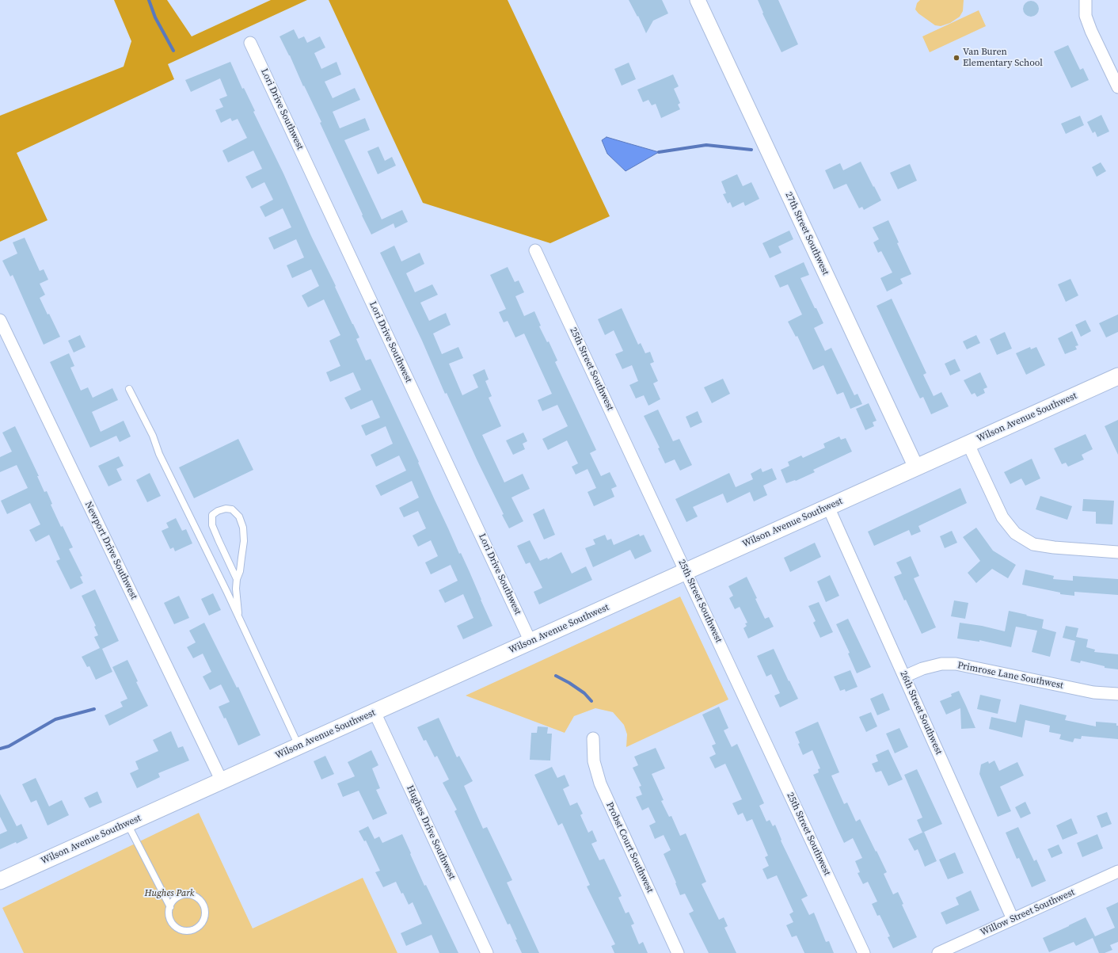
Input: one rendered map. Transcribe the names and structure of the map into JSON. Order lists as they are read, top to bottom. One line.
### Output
{"streets":{"main road":["Wilson Avenue Southwest"],"street":["Lori Drive Southwest","27th Street Southwest","25th Street Southwest","Newport Drive Southwest","Primrose Lane Southwest","26th Street Southwest","Hughes Drive Southwest","Probst Court Southwest","Willow Street Southwest"]},"crossings":[["Lori Drive Southwest","Wilson Avenue Southwest"],["27th Street Southwest","Wilson Avenue Southwest"],["25th Street Southwest","Wilson Avenue Southwest"],["Wilson Avenue Southwest","Newport Drive Southwest"],["Wilson Avenue Southwest","26th Street Southwest"],["Wilson Avenue Southwest","Hughes Drive Southwest"],["Primrose Lane Southwest","26th Street Southwest"],["26th Street Southwest","Willow Street Southwest"]],"parks":["Hughes Park"],"places":["Van Buren Elementary School"]}
